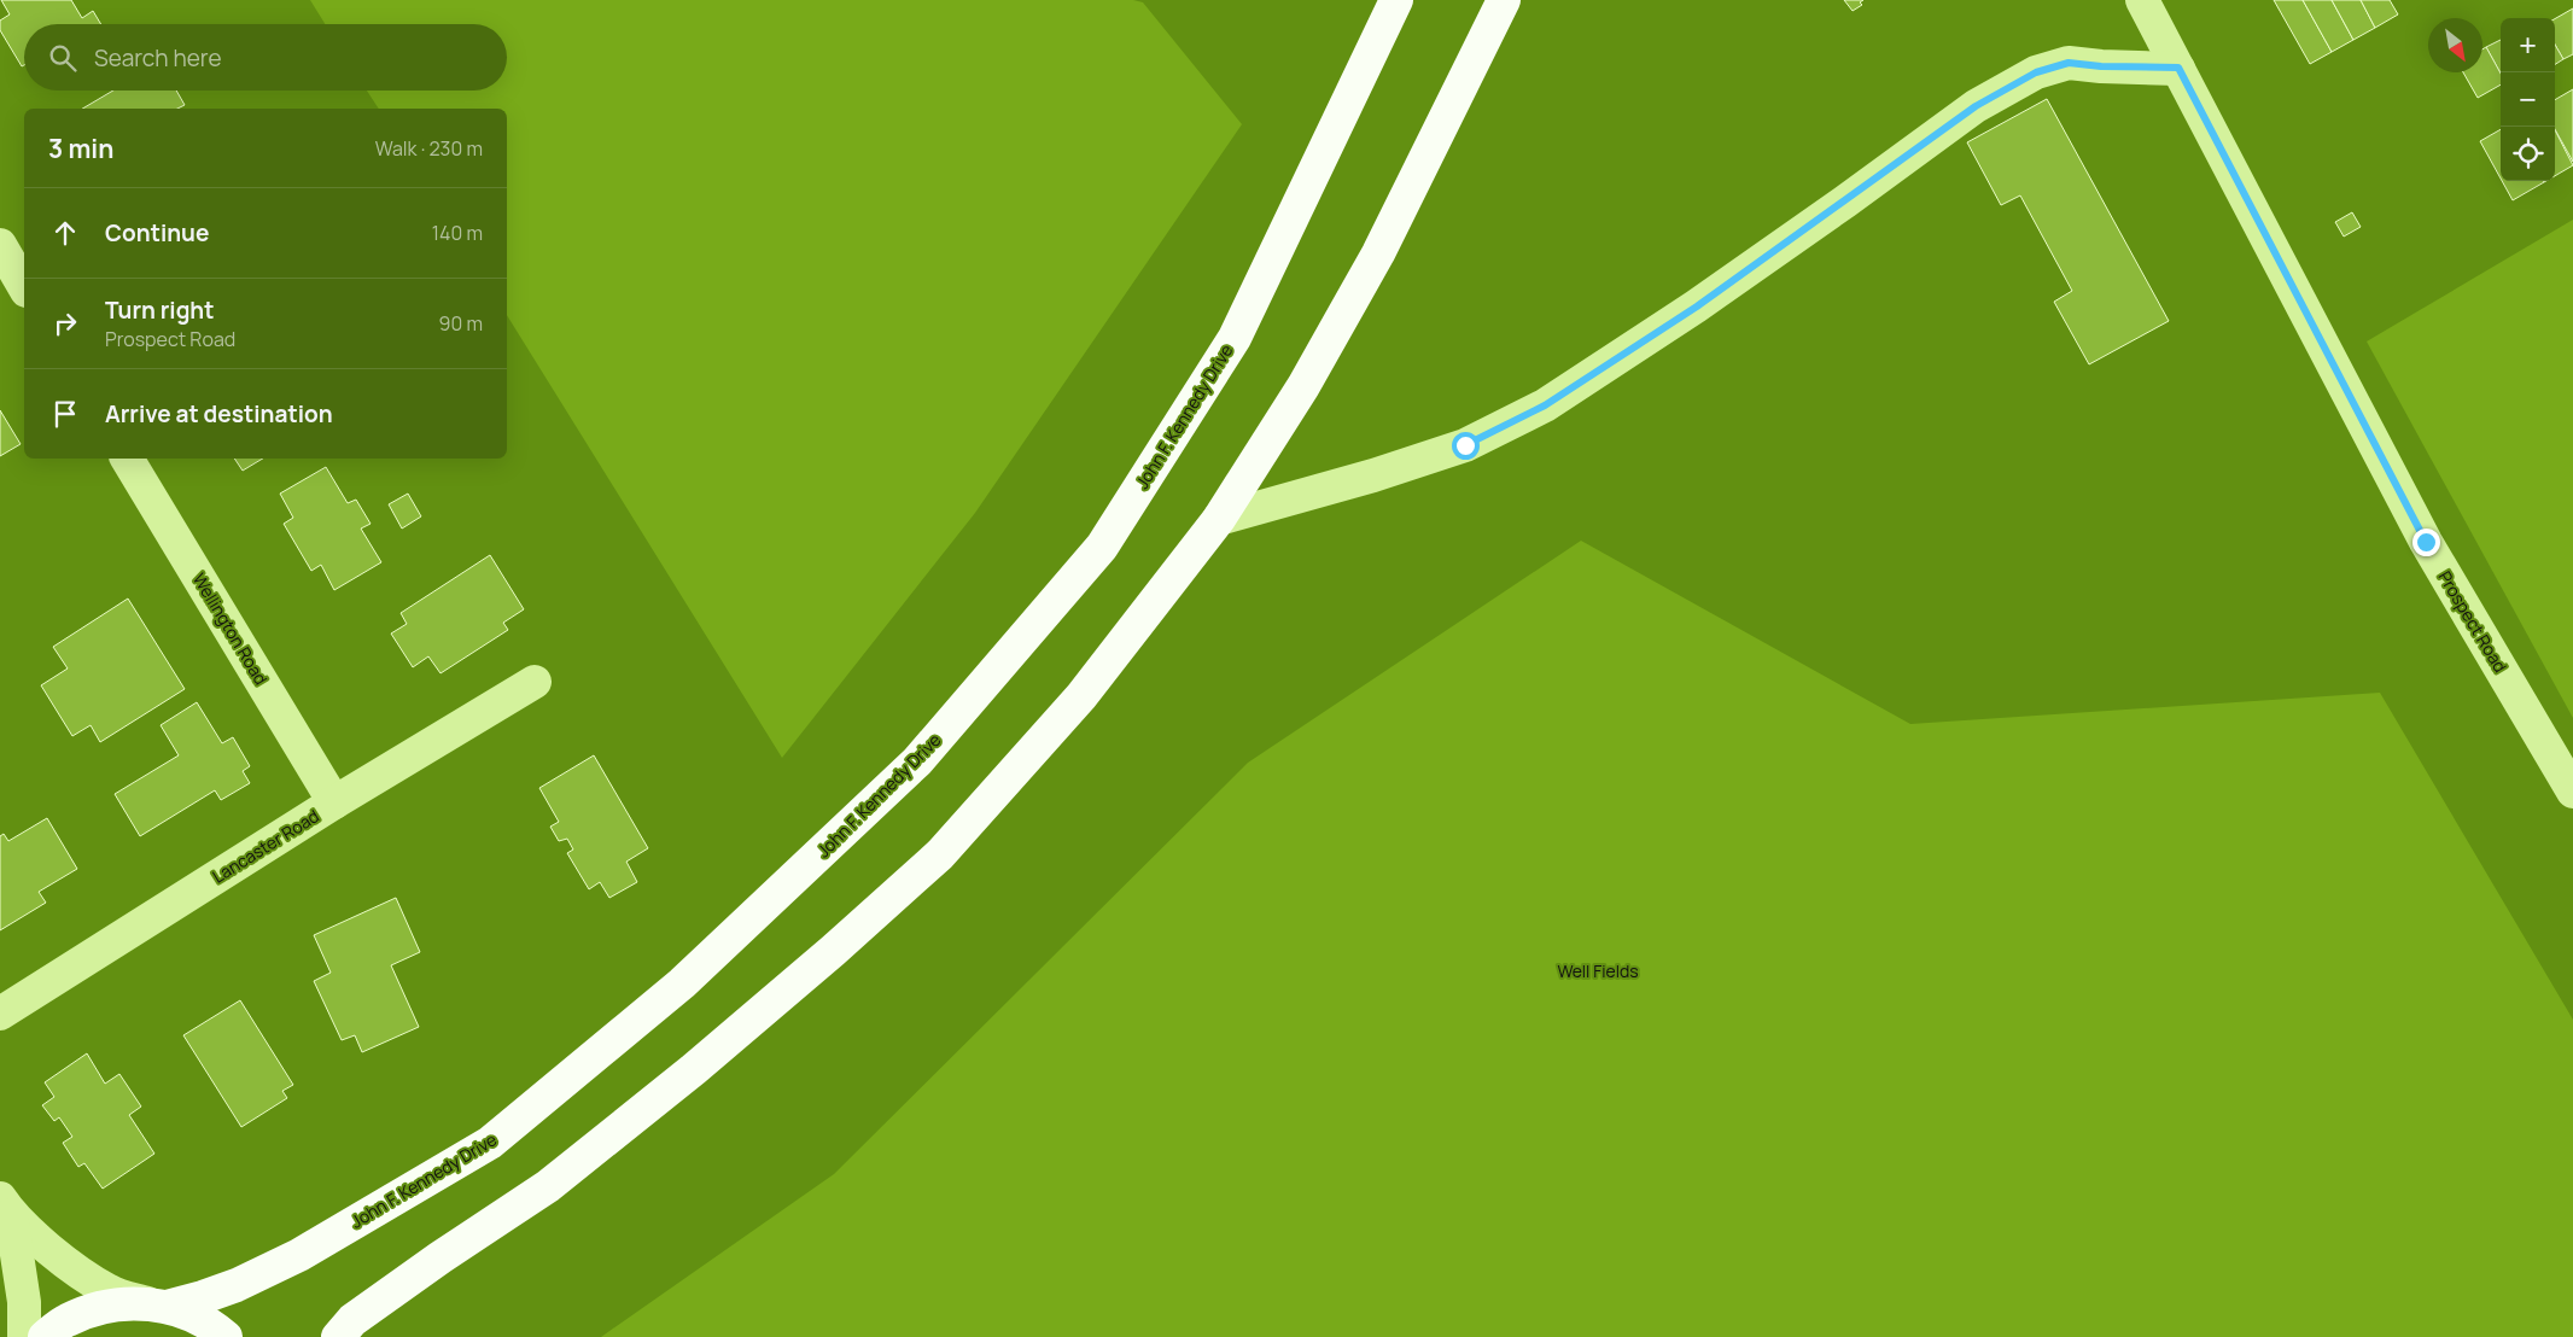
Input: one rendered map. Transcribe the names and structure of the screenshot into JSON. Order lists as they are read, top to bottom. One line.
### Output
{"streets":{"highway":["John F. Kennedy Drive"],"street":["Prospect Road","Wellington Road","Lancaster Road"]},"crossings":[["Wellington Road","Lancaster Road"]],"parks":["Well Fields"],"north":"bottom right","page":{"map_buttons":["+","−"],"search":"Search here","heading":["3 min","Walk · 230 m"],"list":[["Continue","140 m"],["Turn right","Prospect Road","90 m"],"Arrive at destination"]}}
